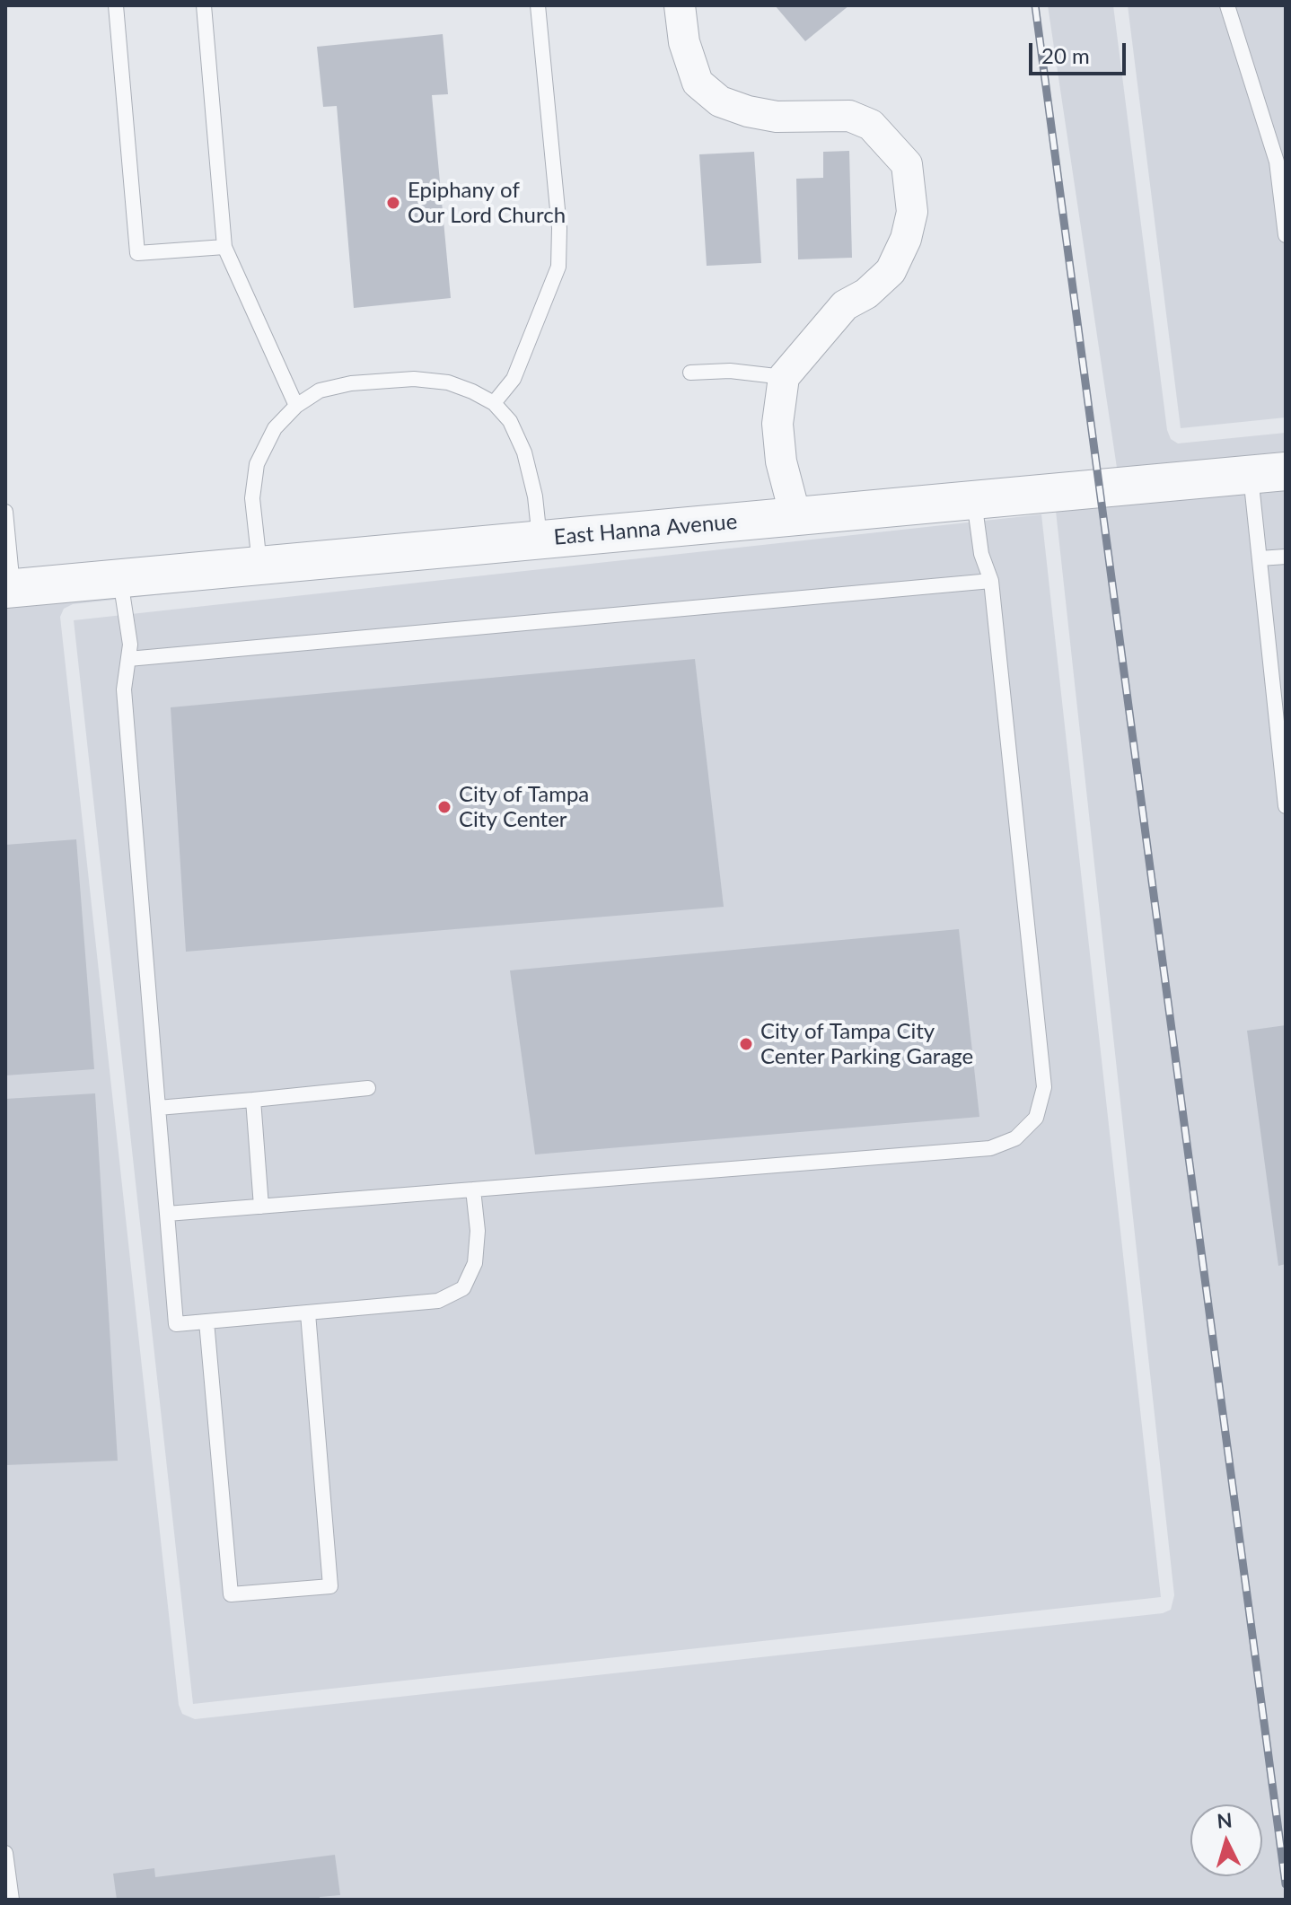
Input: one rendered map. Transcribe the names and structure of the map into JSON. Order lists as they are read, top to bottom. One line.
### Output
{"streets":{"street":["East Hanna Avenue"]},"places":["Epiphany of Our Lord Church","City of Tampa City Center","City of Tampa City Center Parking Garage"],"scale_bar":"20 m","north":"top"}
